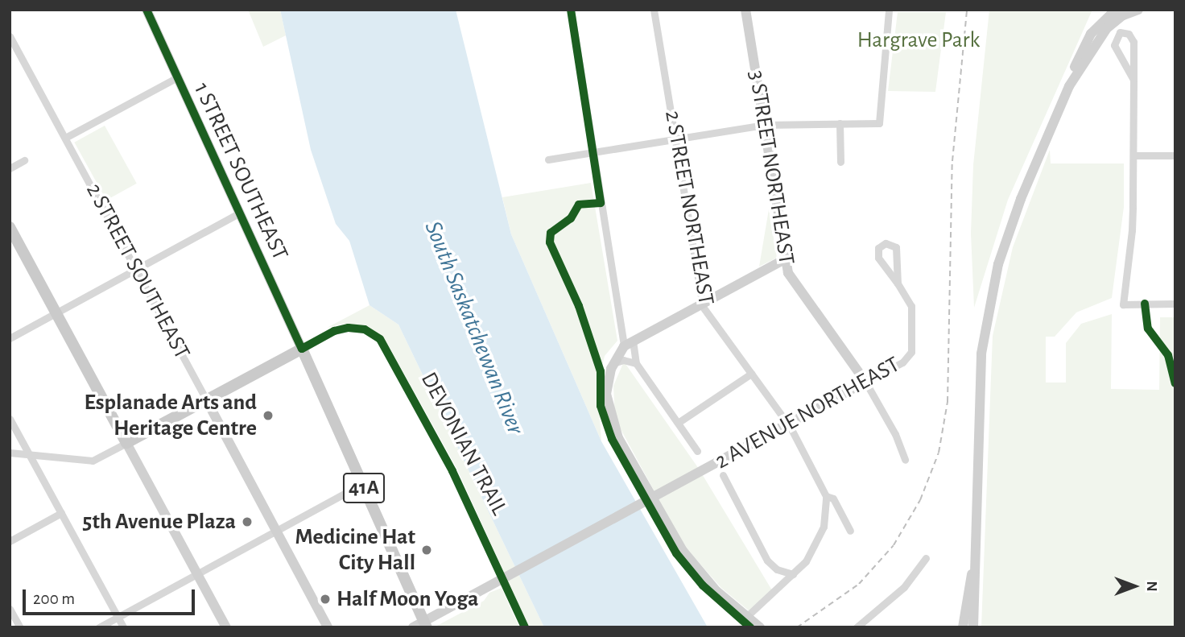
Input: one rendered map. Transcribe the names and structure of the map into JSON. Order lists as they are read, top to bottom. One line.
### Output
{"streets":{"main road":["1 STREET SOUTHEAST","41A"],"street":["3 STREET NORTHEAST","2 STREET NORTHEAST","2 STREET SOUTHEAST","2 AVENUE NORTHEAST"],"cycle path":["DEVONIAN TRAIL"]},"crossings":[["3 STREET NORTHEAST","2 AVENUE NORTHEAST"],["1 STREET SOUTHEAST","2 AVENUE NORTHEAST"],["2 STREET NORTHEAST","2 AVENUE NORTHEAST"]],"water":["South Saskatchewan River"],"parks":["Hargrave Park"],"places":["Esplanade Arts and Heritage Centre","5th Avenue Plaza","Medicine Hat City Hall","Half Moon Yoga"],"scale_bar":"200 m","north":"right"}
